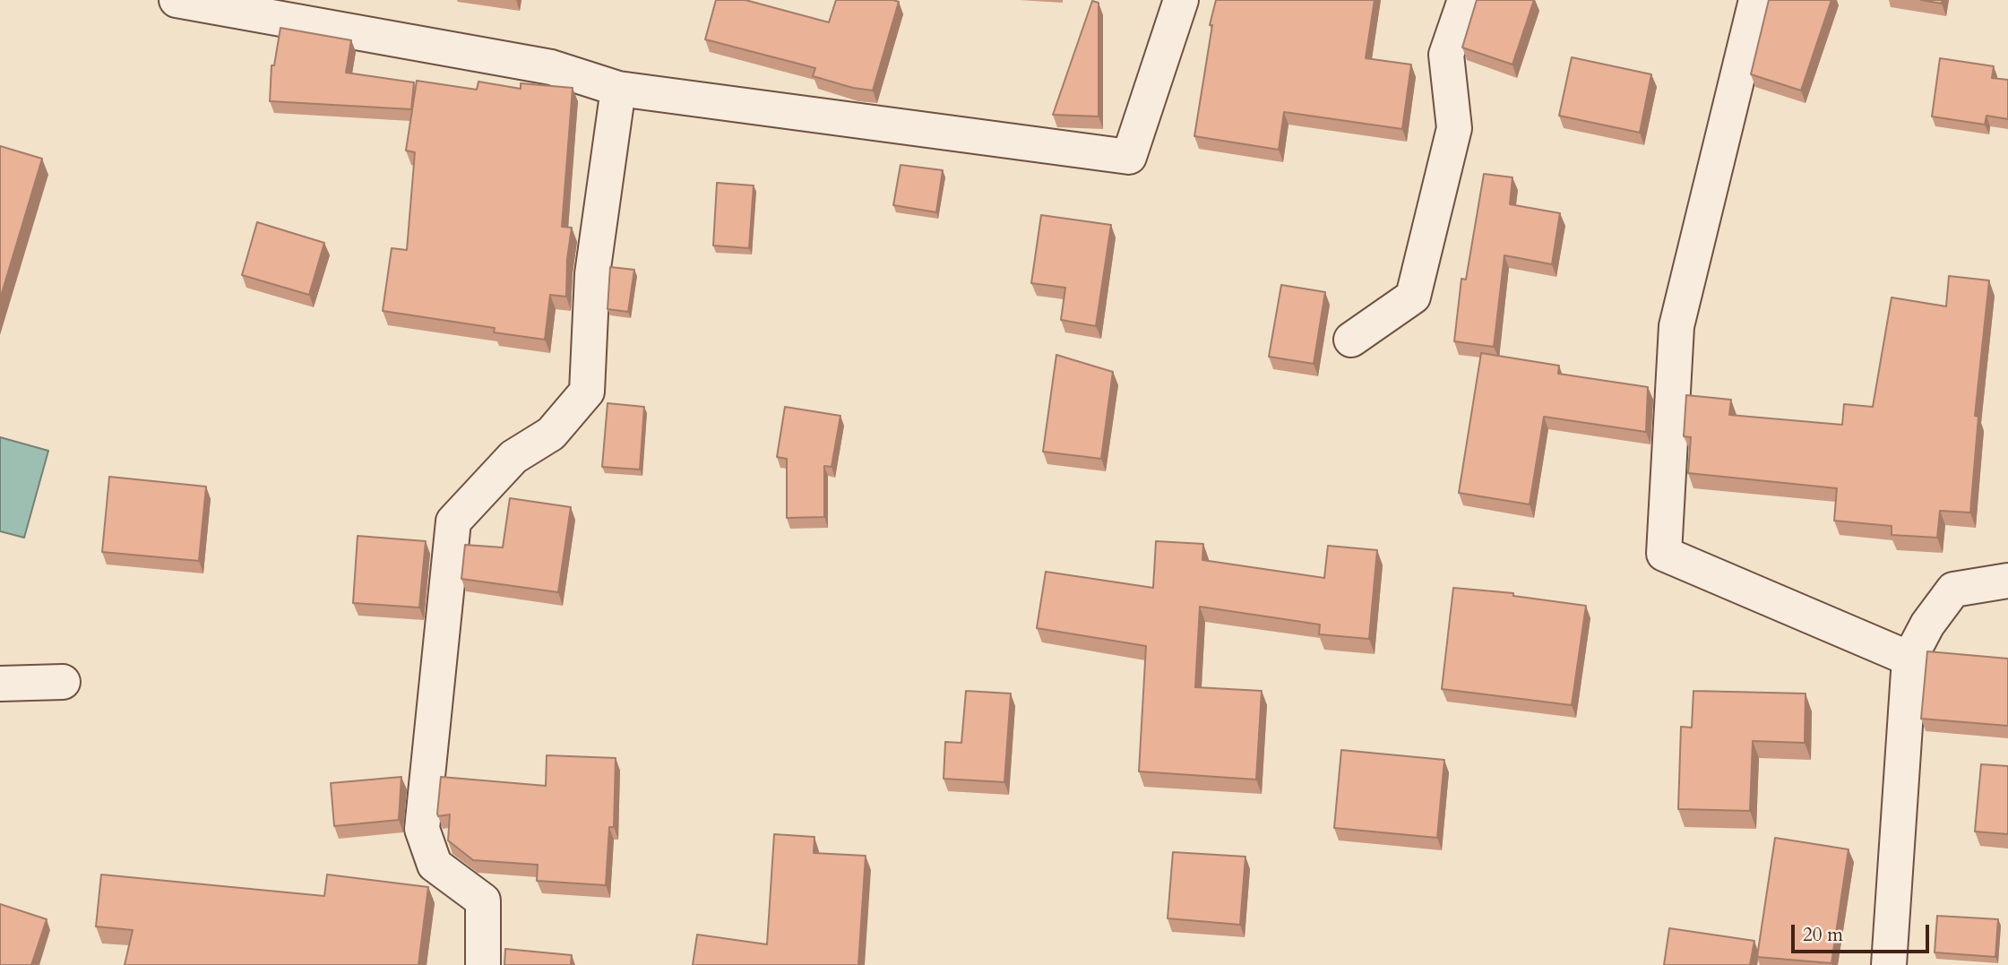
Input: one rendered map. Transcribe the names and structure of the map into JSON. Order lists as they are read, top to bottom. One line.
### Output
{"scale_bar":"20 m"}
